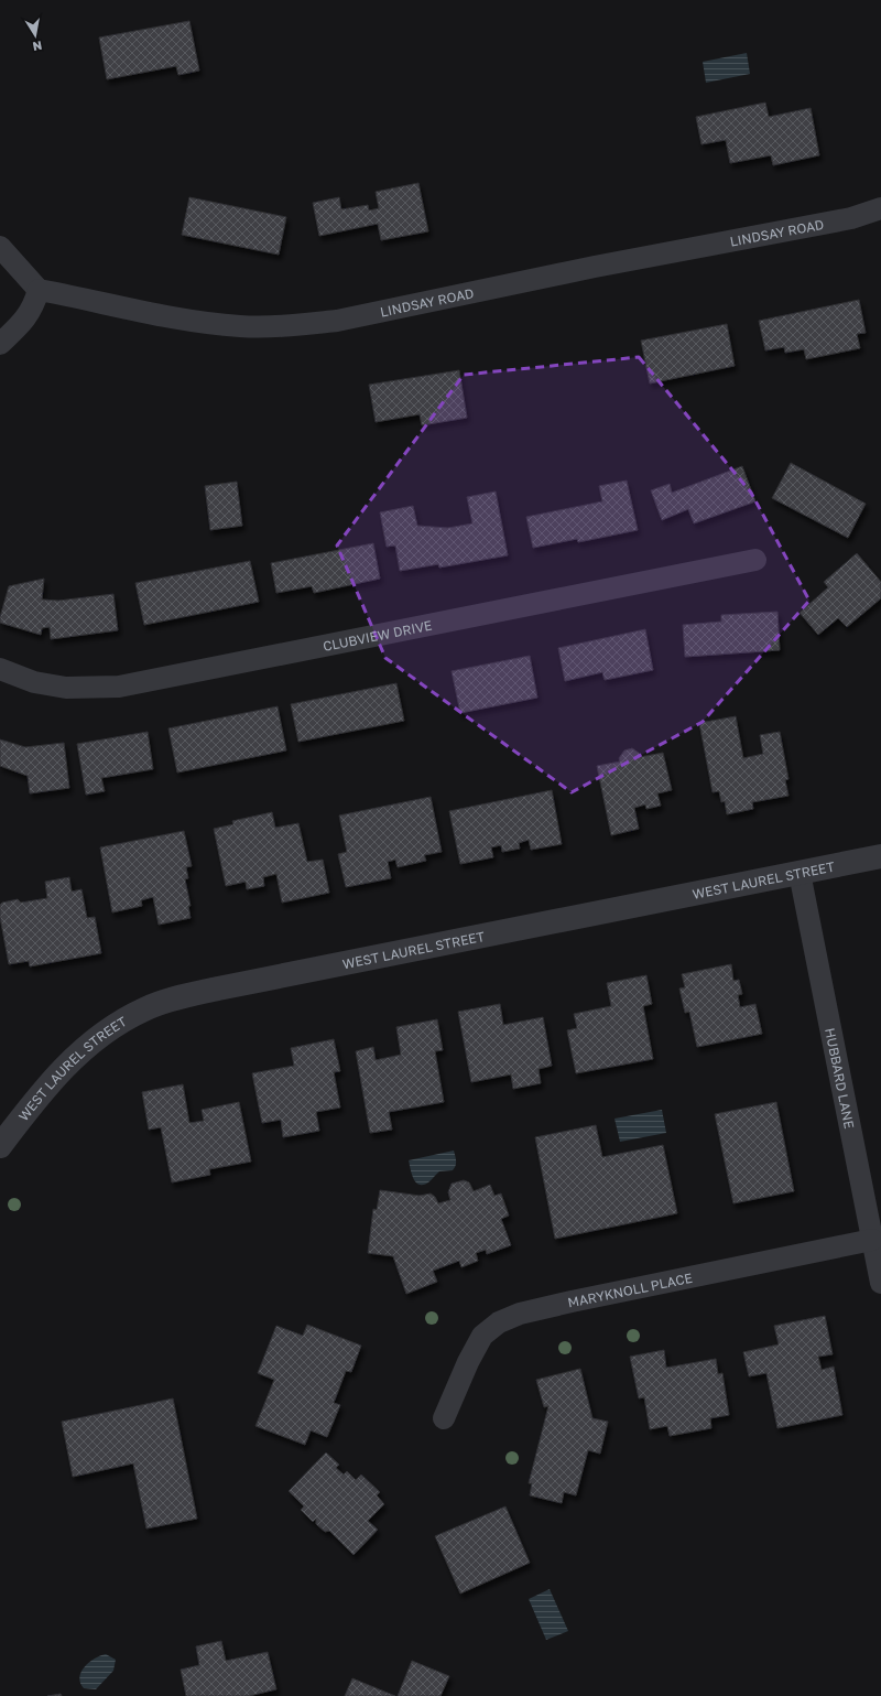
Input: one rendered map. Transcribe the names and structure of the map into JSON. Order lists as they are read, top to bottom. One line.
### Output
{"streets":{"street":["LINDSAY ROAD","CLUBVIEW DRIVE","WEST LAUREL STREET","HUBBARD LANE","MARYKNOLL PLACE"]},"crossings":[["WEST LAUREL STREET","HUBBARD LANE"],["HUBBARD LANE","MARYKNOLL PLACE"]],"north":"bottom"}
